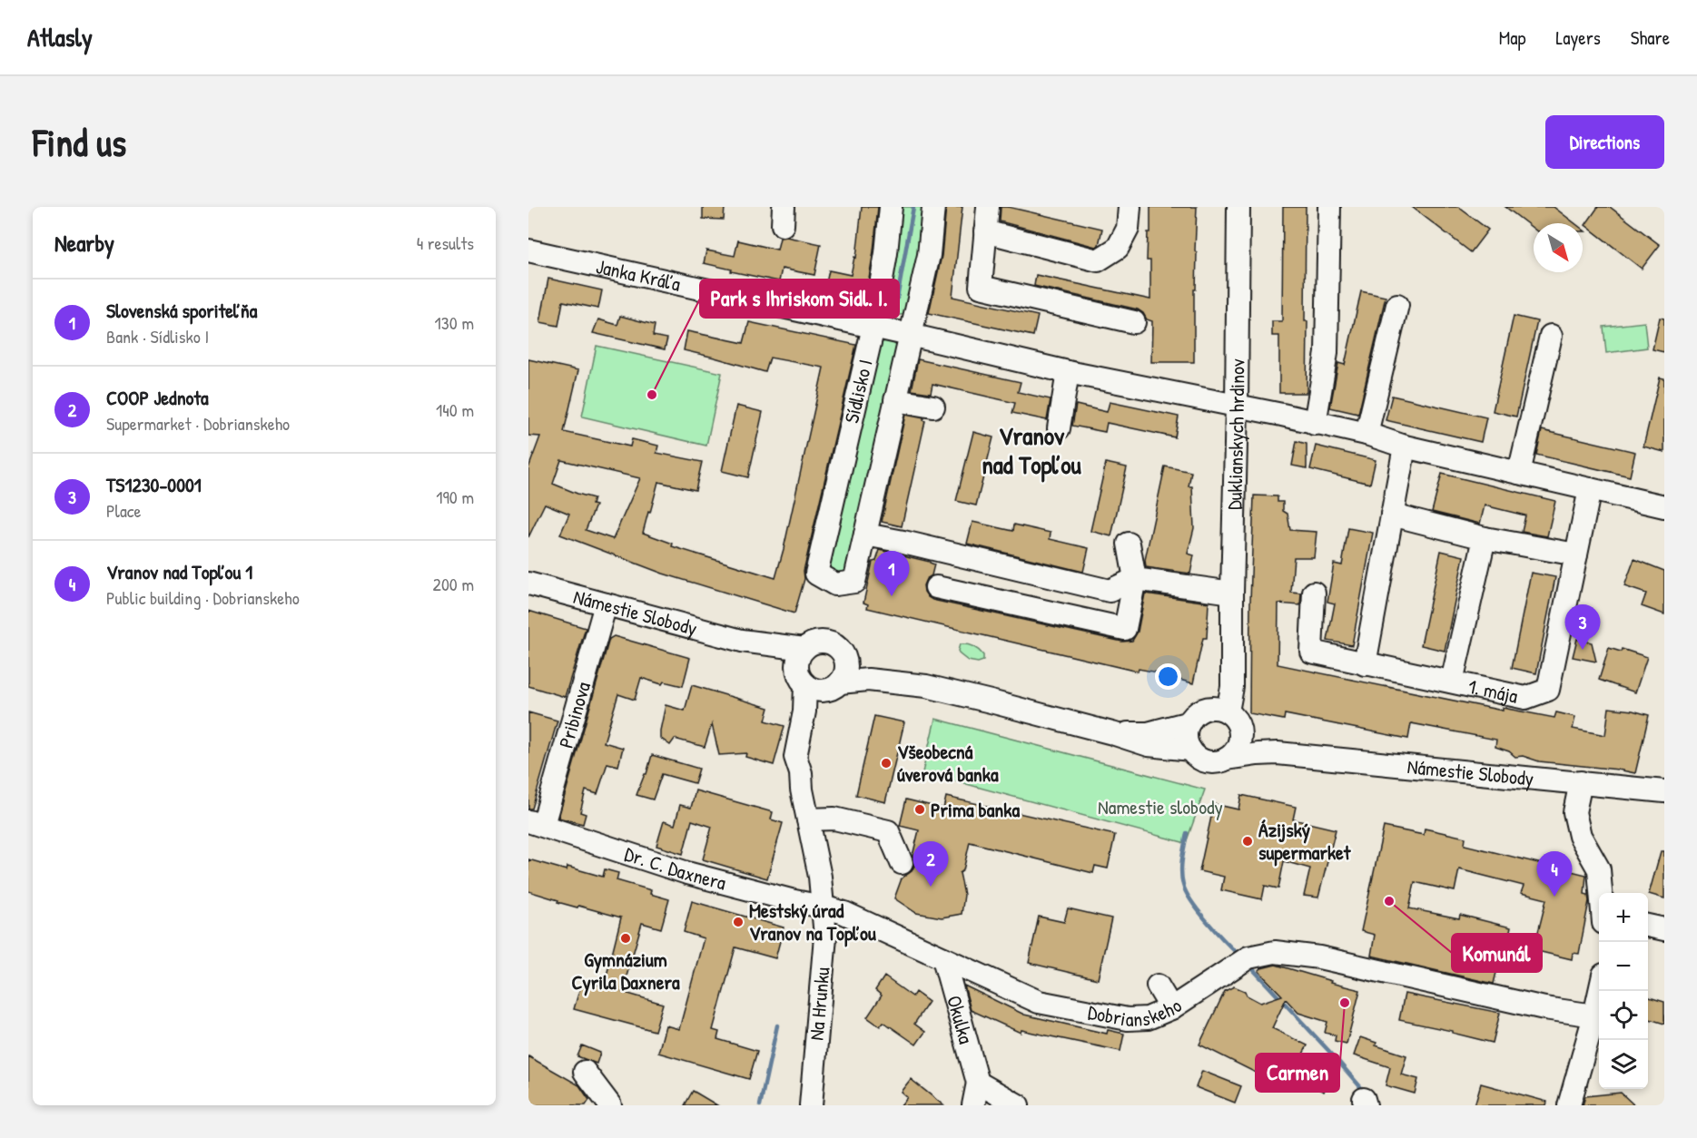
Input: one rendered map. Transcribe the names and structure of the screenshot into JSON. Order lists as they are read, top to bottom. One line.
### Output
{"streets":{"street":["Janka Kráľa","Sídlisko I","Duklianskych hrdinov","Námestie Slobody","1. mája","Pribinova","Dr. C. Daxnera","Na Hrunku","Dobrianskeho","Okulka"]},"crossings":[["Janka Kráľa","Sídlisko I"],["Námestie Slobody","Pribinova"],["Námestie Slobody","Na Hrunku"],["Pribinova","Dr. C. Daxnera"],["Dr. C. Daxnera","Na Hrunku"],["Dr. C. Daxnera","Dobrianskeho"],["Na Hrunku","Dobrianskeho"],["Dobrianskeho","Okulka"]],"districts":["Vranov nad Topľou"],"parks":["Namestie slobody"],"places":["Park s Ihriskom Sidl. I.","Všeobecná úverová banka","Prima banka","Ázijský supermarket","Komunál","Mestský úrad Vranov na Topľou","Gymnázium Cyrila Daxnera","Carmen"],"north":"bottom right","page":{"header":"Atlasly","nav":["Map","Layers","Share"],"buttons":"Directions","title":"Find us","heading":["Nearby","4 results"],"list":[{"mark":"1","name":"Slovenská sporiteľňa","note":"Bank · Sídlisko I","value":"130 m"},{"mark":"2","name":"COOP Jednota","note":"Supermarket · Dobrianskeho","value":"140 m"},{"mark":"3","name":"TS1230-0001","note":"Place","value":"190 m"},{"mark":"4","name":"Vranov nad Topľou 1","note":"Public building · Dobrianskeho","value":"200 m"}],"pins":["1","3","2","4"],"map_buttons":["+","−"]}}
